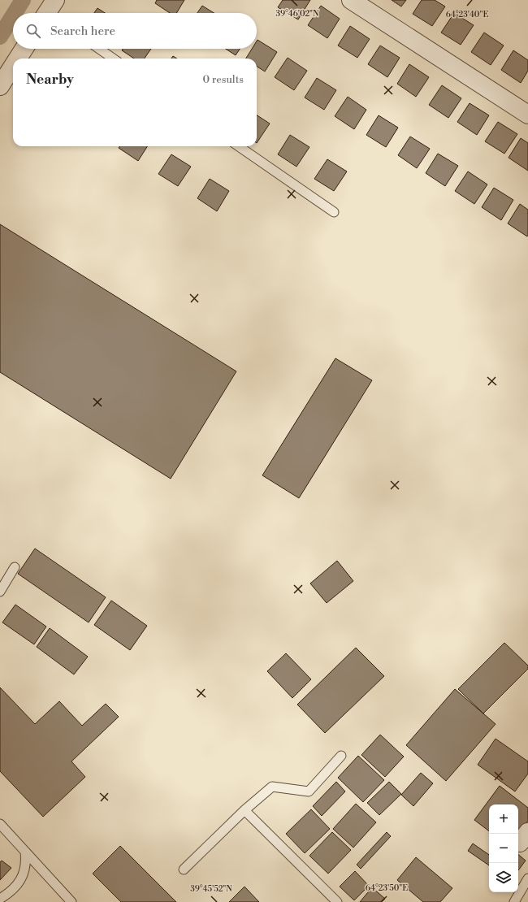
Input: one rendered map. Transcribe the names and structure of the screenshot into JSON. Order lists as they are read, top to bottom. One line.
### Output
{"page":{"search":"Search here","heading":["Nearby","0 results"],"map_buttons":["+","−"]},"coordinates":["39°46'02\"N","64°23'40\"E","64°23'50\"E","39°45'52\"N"]}
